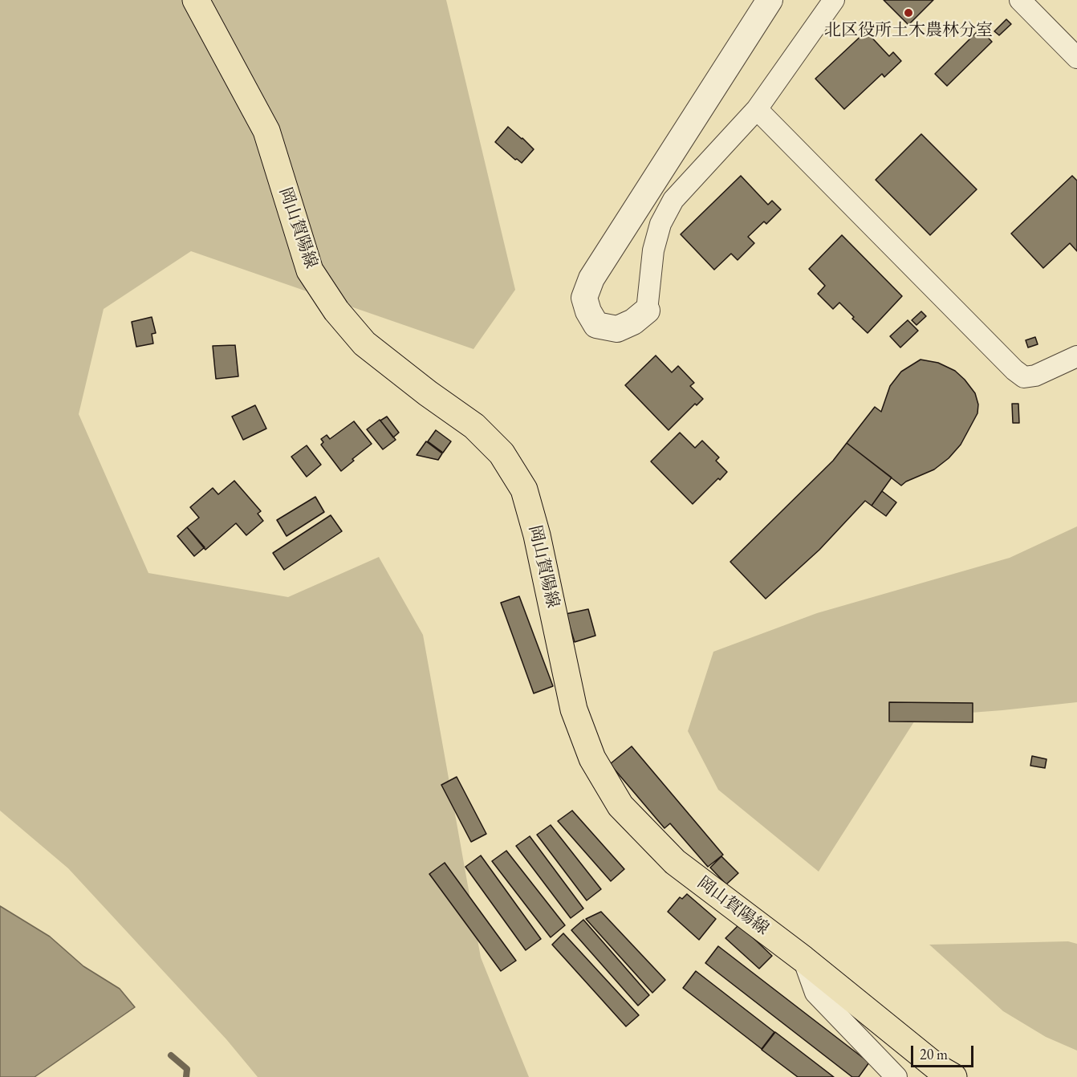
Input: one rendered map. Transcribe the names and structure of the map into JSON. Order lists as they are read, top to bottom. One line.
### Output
{"streets":{"main road":["岡山賀陽線"]},"places":["北区役所土木農林分室"],"scale_bar":"20 m"}
